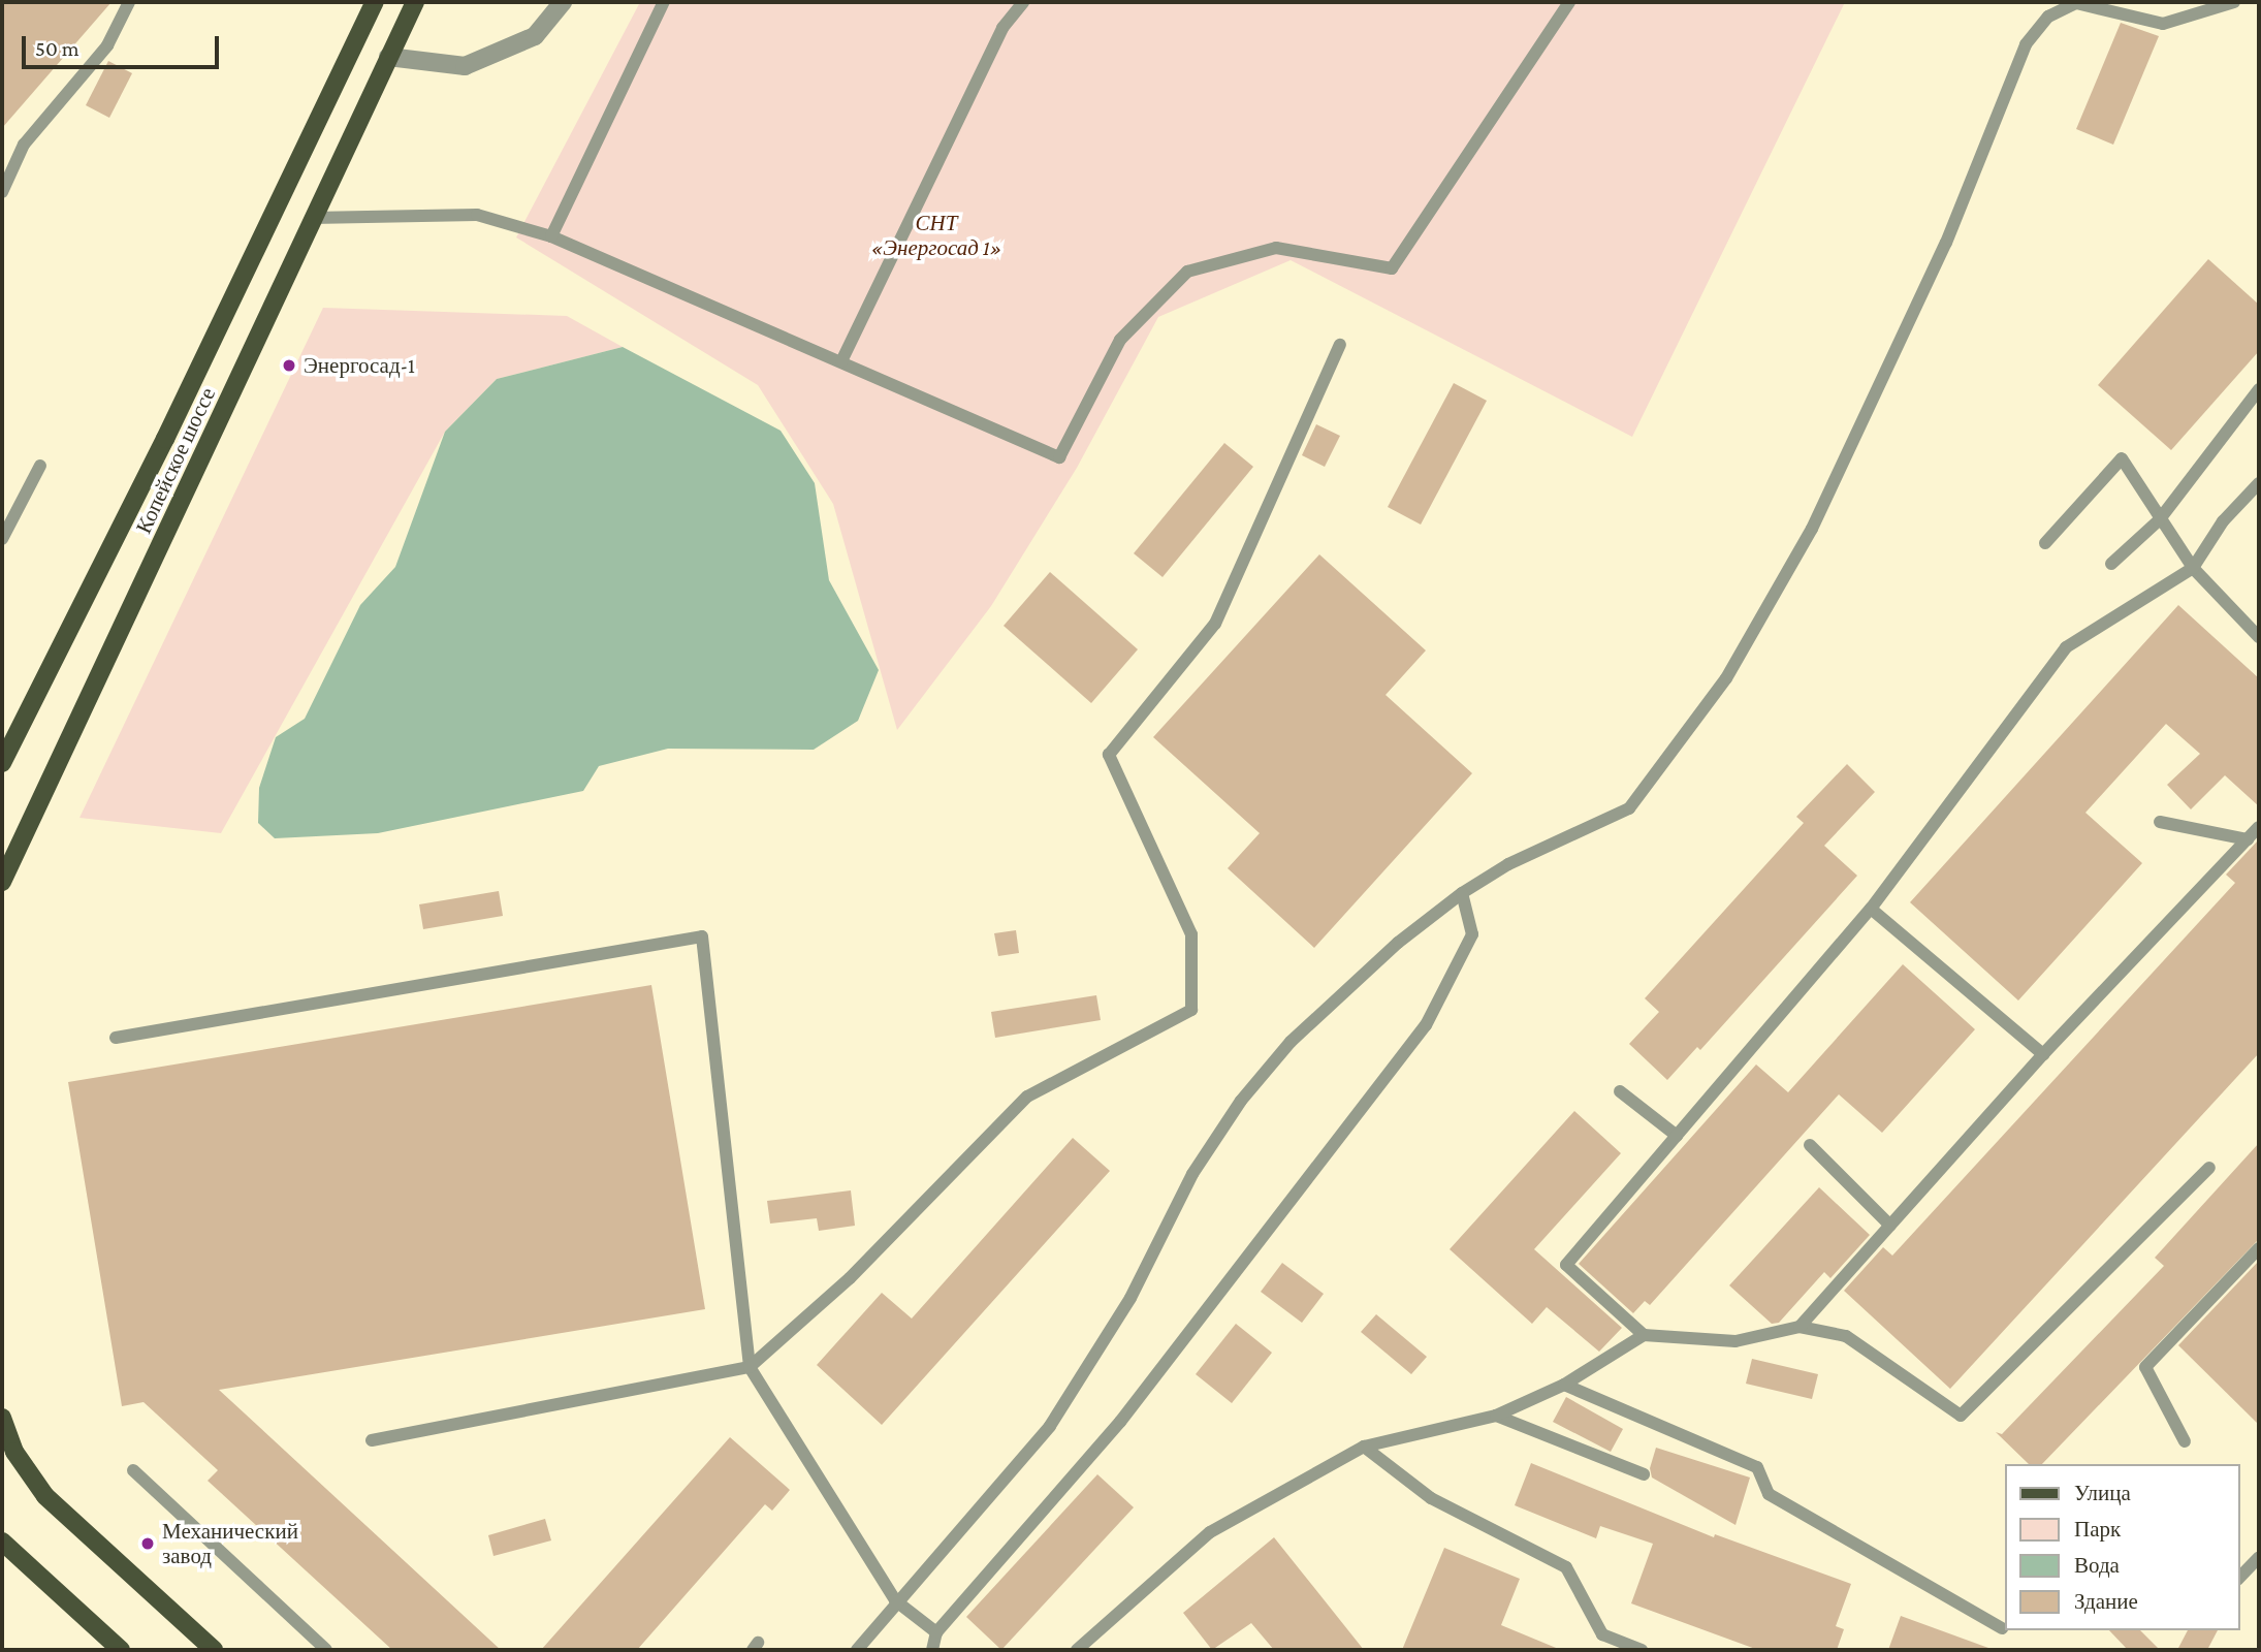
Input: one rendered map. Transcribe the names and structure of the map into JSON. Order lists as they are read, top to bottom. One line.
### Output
{"streets":{"main road":["Копейское шоссе"]},"parks":["СНТ «Энергосад 1»"],"places":["Энергосад-1","Механический завод"],"legend":["Улица","Парк","Вода","Здание"],"scale_bar":"50 m"}
